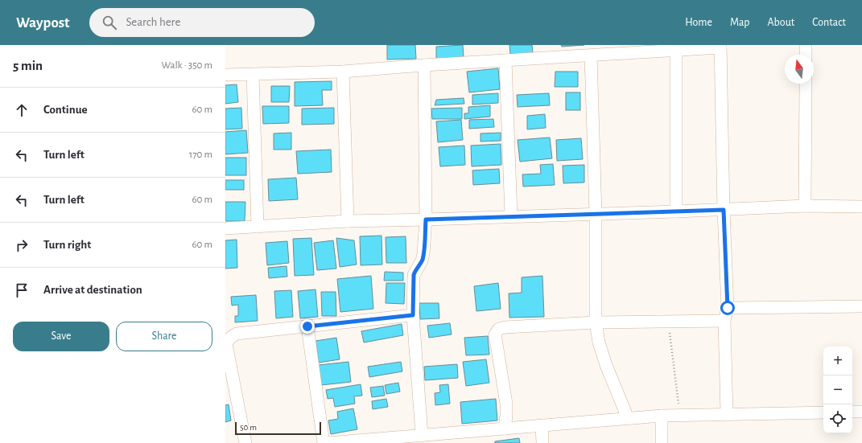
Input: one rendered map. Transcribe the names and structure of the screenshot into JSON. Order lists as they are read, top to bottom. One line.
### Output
{"scale_bar":"50 m","north":"top","page":{"header":"Waypost","search":"Search here","nav":["Home","Map","About","Contact"],"heading":["5 min","Walk · 350 m"],"list":[["Continue","60 m"],["Turn left","170 m"],["Turn left","60 m"],["Turn right","60 m"],"Arrive at destination"],"buttons":["Save","Share"],"map_buttons":["+","−"],"scale":"50 m"}}
